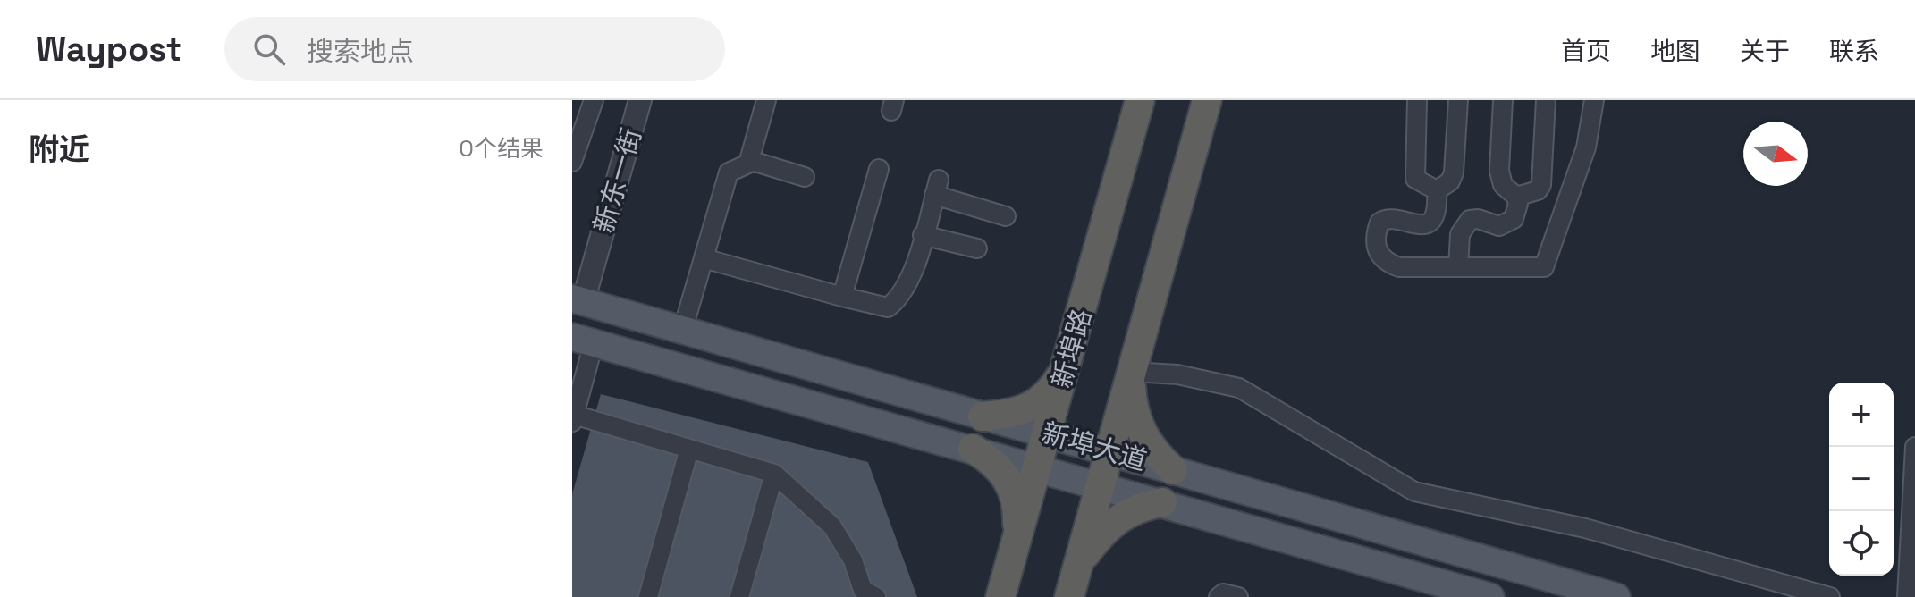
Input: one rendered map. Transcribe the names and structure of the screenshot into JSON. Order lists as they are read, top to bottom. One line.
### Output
{"streets":{"highway":["新埠路"],"main road":["新埠大道"],"street":["新东一街"]},"crossings":[["新东一街","新埠大道"],["新埠路","新埠大道"]],"north":"right","page":{"header":"Waypost","search":"搜索地点","nav":["首页","地图","关于","联系"],"heading":["附近","0个结果"],"map_buttons":["+","−"]}}
